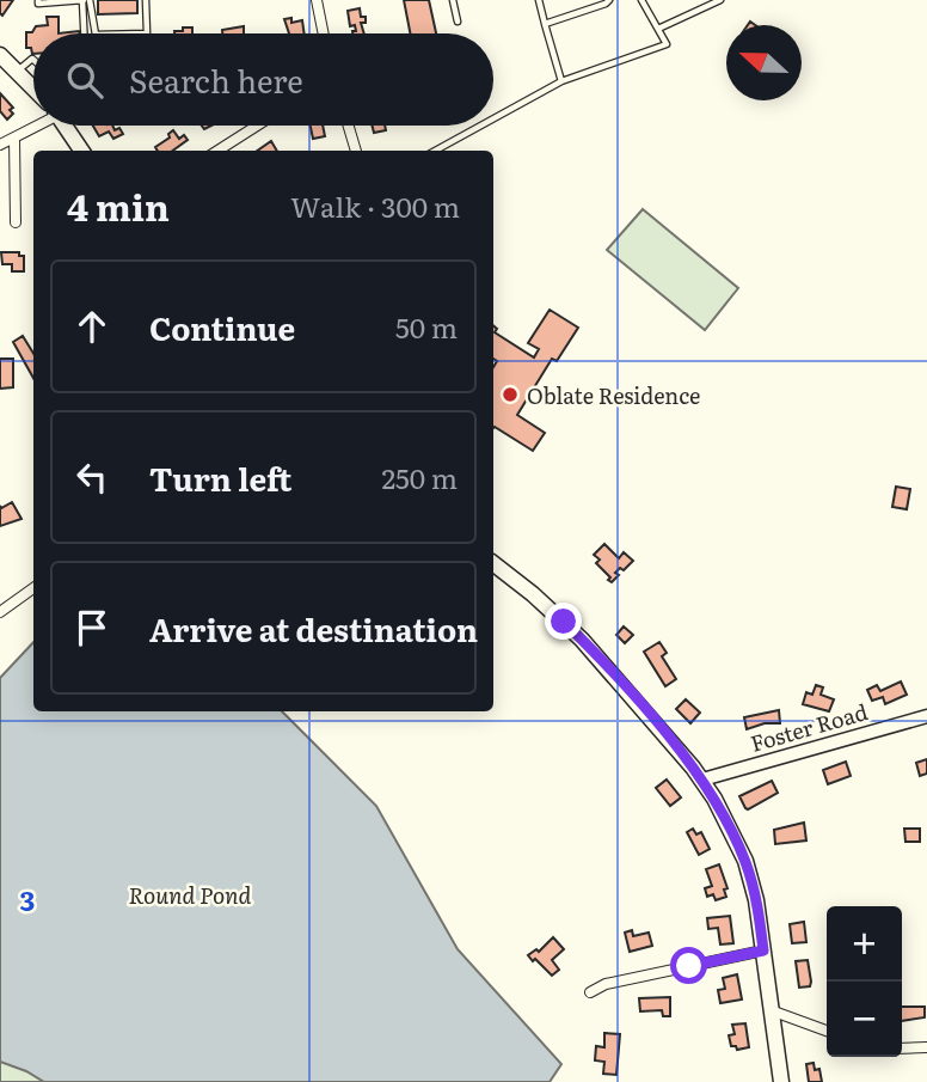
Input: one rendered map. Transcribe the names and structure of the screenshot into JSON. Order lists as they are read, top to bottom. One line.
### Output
{"streets":{"street":["Foster Road"]},"water":["Round Pond"],"places":["Oblate Residence"],"north":"left","page":{"search":"Search here","heading":["4 min","Walk · 300 m"],"list":[["Continue","50 m"],["Turn left","250 m"],"Arrive at destination"],"map_buttons":["+","−"]},"grid":{"rows":["3"]}}
